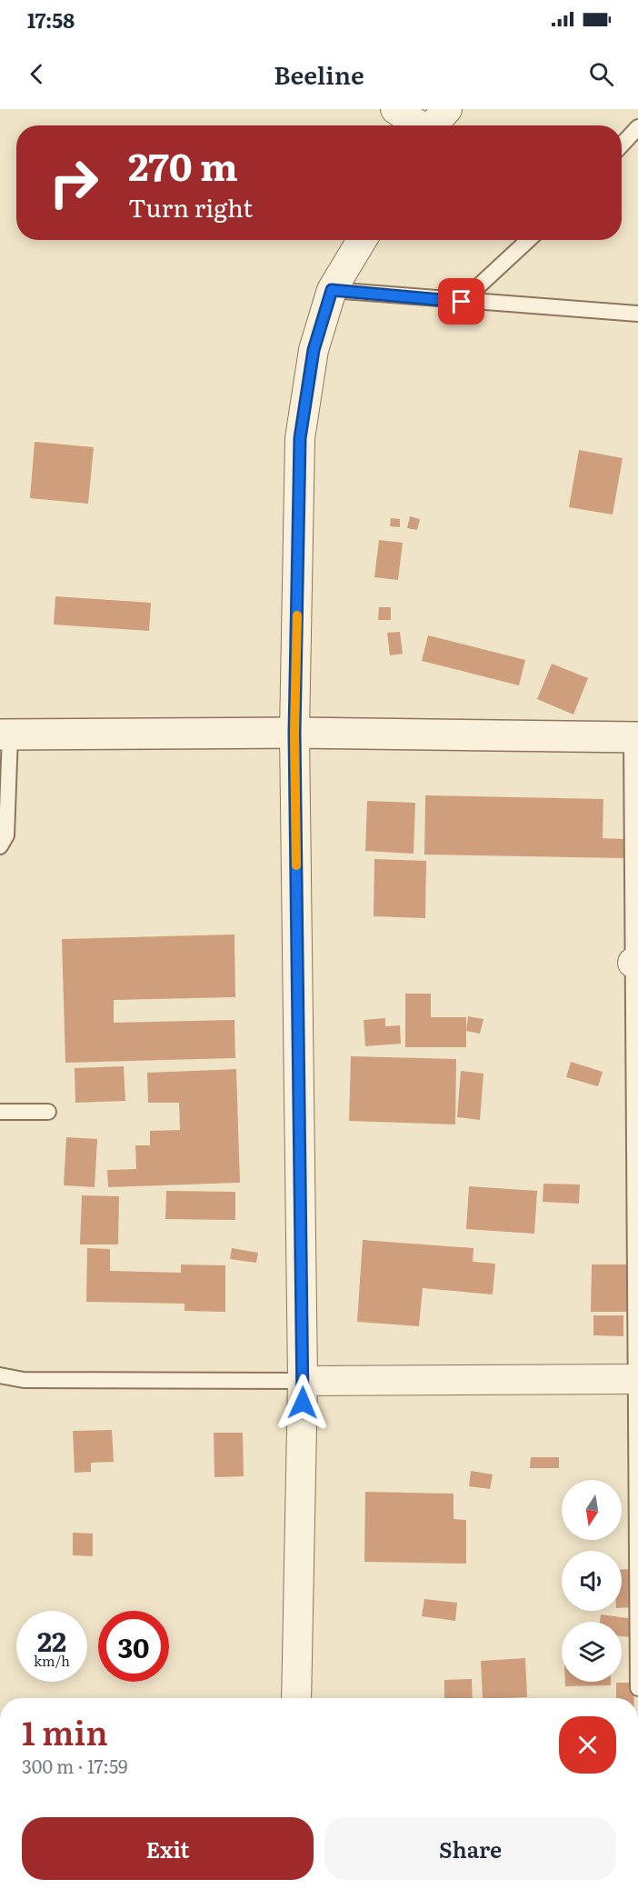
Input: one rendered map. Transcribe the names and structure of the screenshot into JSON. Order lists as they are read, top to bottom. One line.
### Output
{"north":"bottom","page":{"status":"17:58","header":"Beeline","turn":["270 m","Turn right"],"speed":"22 km/h","limit":"30","heading":["1 min","300 m · 17:59"],"buttons":["Exit","Share"]}}
